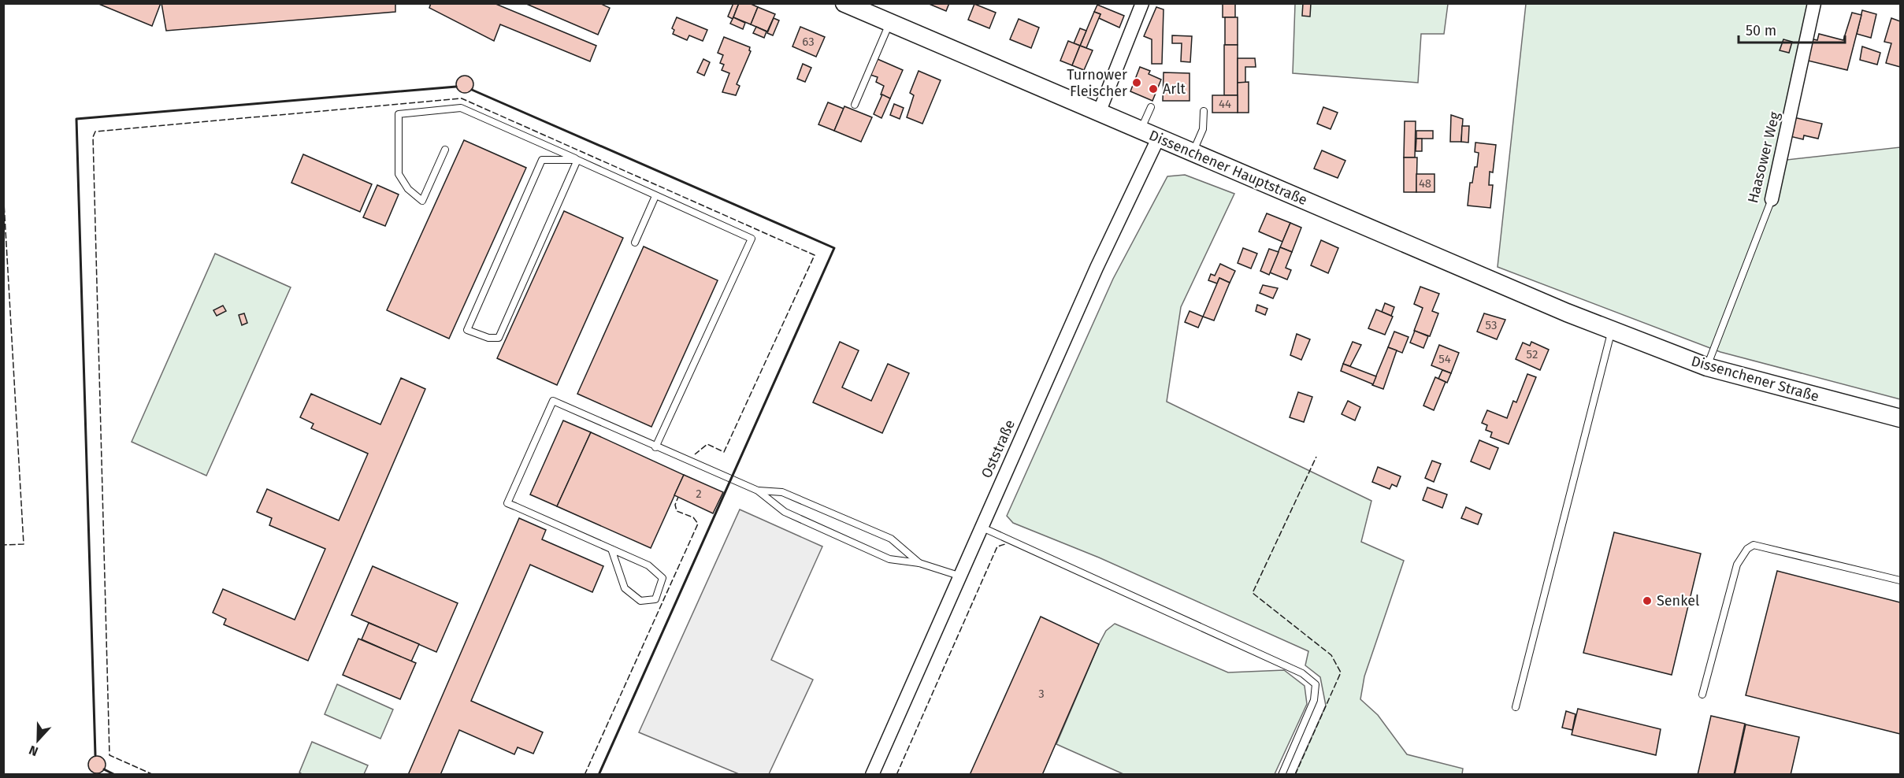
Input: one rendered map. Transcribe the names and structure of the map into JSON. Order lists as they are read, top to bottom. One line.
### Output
{"streets":{"main road":["Dissenchener Hauptstraße","Dissenchener Straße"],"street":["Haasower Weg","Oststraße"]},"crossings":[["Haasower Weg","Dissenchener Straße"],["Dissenchener Hauptstraße","Dissenchener Straße"],["Dissenchener Hauptstraße","Oststraße"]],"places":["Turnower Fleischer","Arlt","Senkel"],"house_numbers":["63","44","48","53","52","54","2","3"],"scale_bar":"50 m","north":"bottom"}
